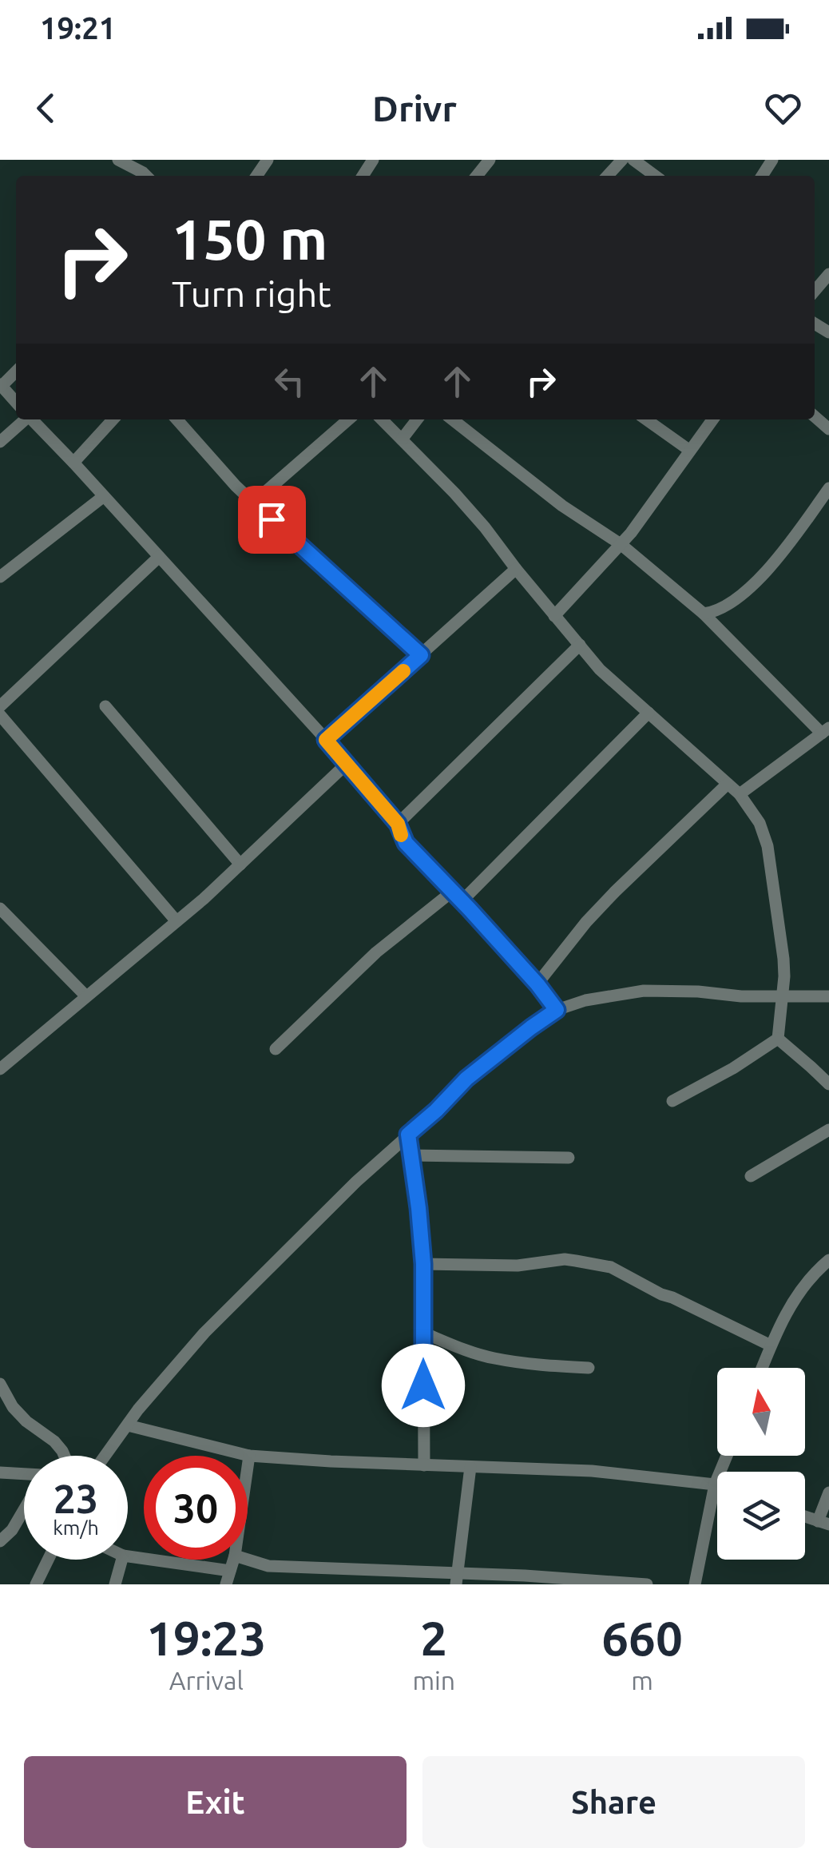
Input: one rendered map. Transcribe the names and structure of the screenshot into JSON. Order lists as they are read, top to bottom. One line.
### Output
{"north":"top","page":{"status":"19:21","header":"Drivr","turn":["150 m","Turn right"],"speed":"23 km/h","limit":"30","eta":["19:23","Arrival","2","min","660","m"],"buttons":["Exit","Share"]}}
